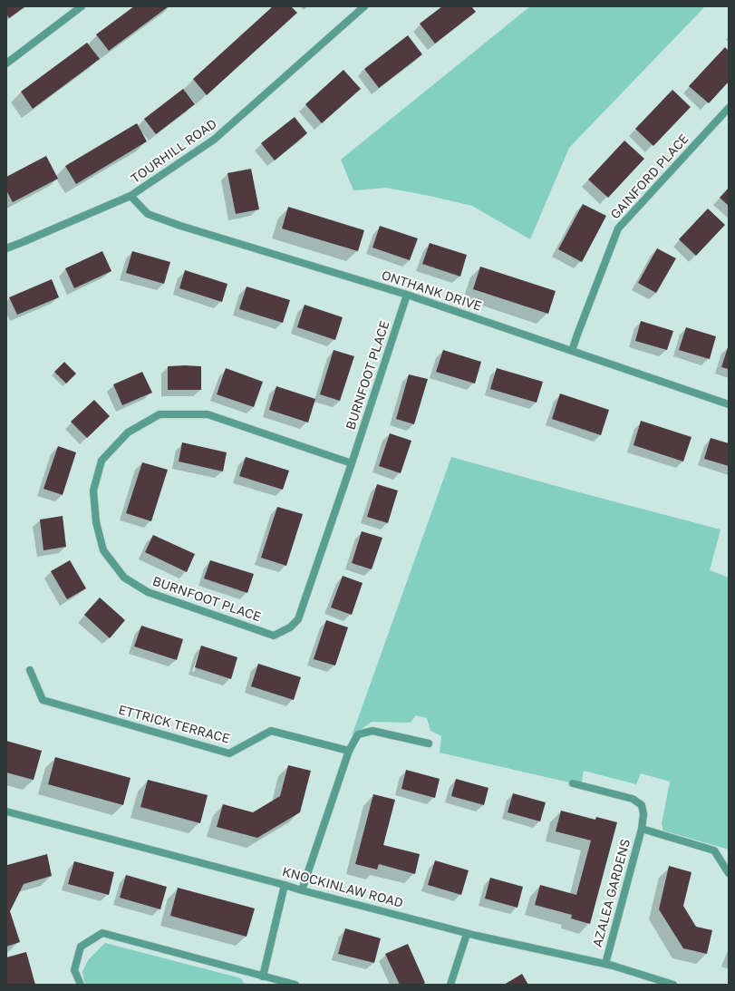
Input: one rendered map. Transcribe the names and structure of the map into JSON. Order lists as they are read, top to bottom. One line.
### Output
{"streets":{"street":["TOURHILL ROAD","GAINFORD PLACE","ONTHANK DRIVE","BURNFOOT PLACE","ETTRICK TERRACE","KNOCKINLAW ROAD","AZALEA GARDENS"]},"crossings":[["TOURHILL ROAD","ONTHANK DRIVE"],["GAINFORD PLACE","ONTHANK DRIVE"],["ONTHANK DRIVE","BURNFOOT PLACE"],["KNOCKINLAW ROAD","AZALEA GARDENS"]]}
